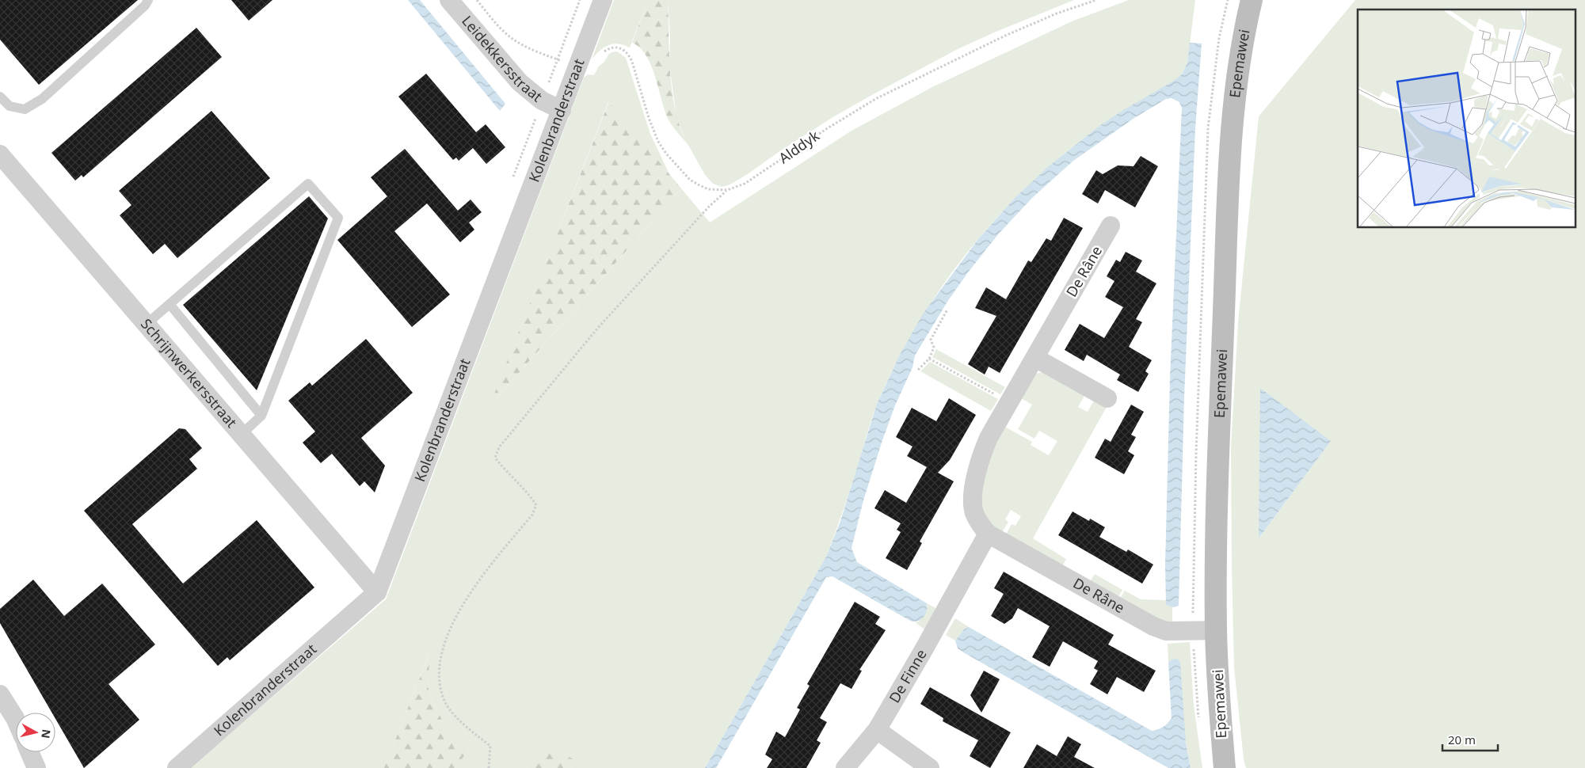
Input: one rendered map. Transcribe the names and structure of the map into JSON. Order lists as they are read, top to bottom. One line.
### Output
{"streets":{"street":["Leidekkersstraat","Epemawei","Kolenbranderstraat","De Râne","Schrijnwerkersstraat","De Finne"],"path":["Alddyk"]},"crossings":[["Leidekkersstraat","Kolenbranderstraat"],["Epemawei","De Râne"],["Kolenbranderstraat","Schrijnwerkersstraat"],["De Râne","De Finne"]],"scale_bar":"20 m","north":"right"}
